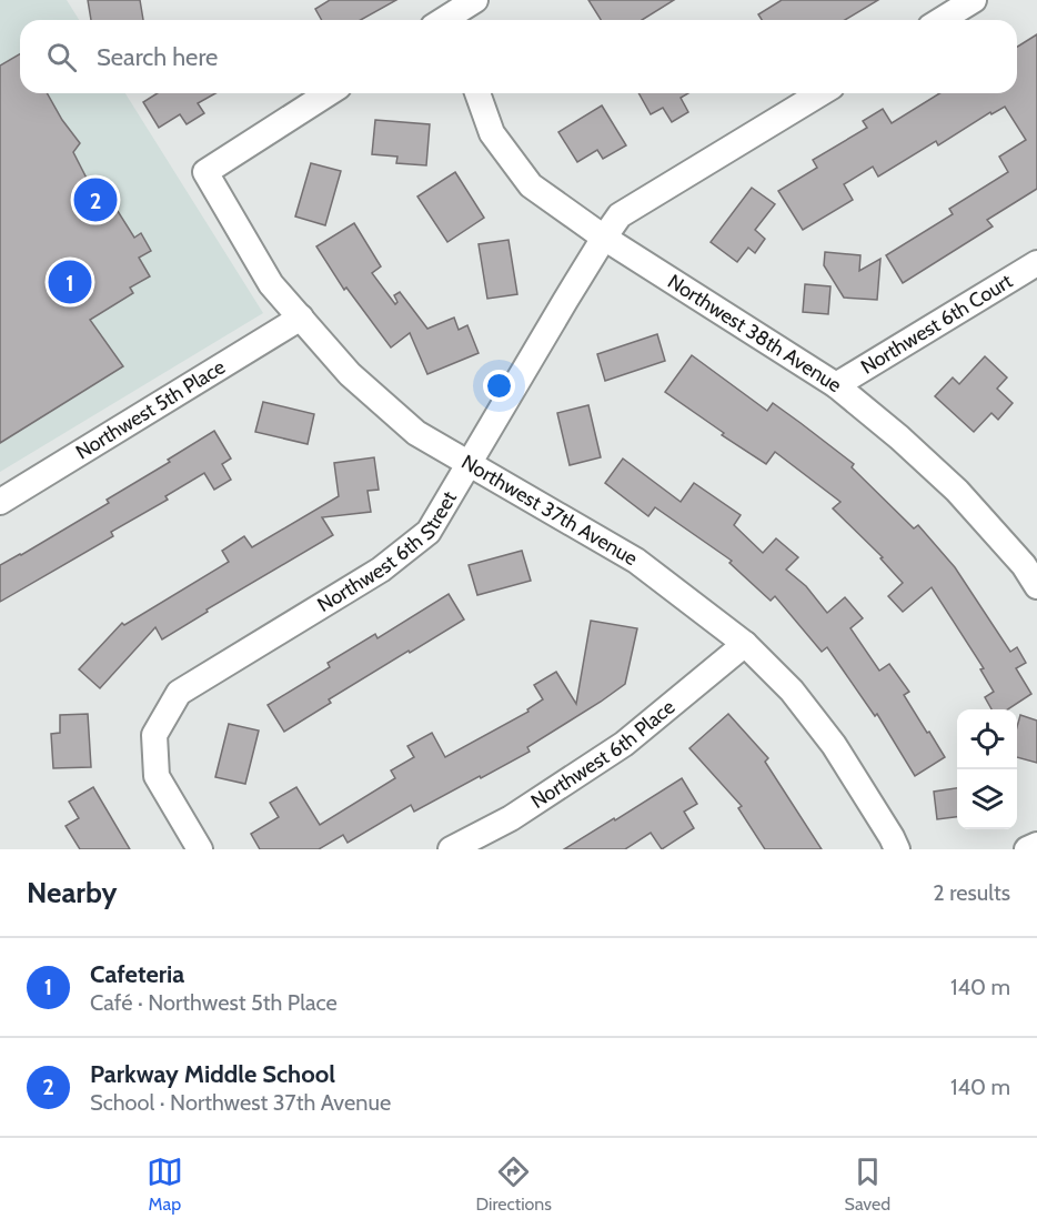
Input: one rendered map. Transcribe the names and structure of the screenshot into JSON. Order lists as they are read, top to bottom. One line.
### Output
{"streets":{"street":["Northwest 6th Court","Northwest 38th Avenue","Northwest 5th Place","Northwest 37th Avenue","Northwest 6th Street","Northwest 6th Place"]},"crossings":[["Northwest 6th Court","Northwest 38th Avenue"],["Northwest 38th Avenue","Northwest 6th Street"],["Northwest 5th Place","Northwest 37th Avenue"],["Northwest 37th Avenue","Northwest 6th Street"],["Northwest 37th Avenue","Northwest 6th Place"]],"page":{"search":"Search here","pins":["2","1"],"heading":["Nearby","2 results"],"list":[{"mark":"1","name":"Cafeteria","note":"Café · Northwest 5th Place","value":"140 m"},{"mark":"2","name":"Parkway Middle School","note":"School · Northwest 37th Avenue","value":"140 m"}],"nav":["Map","Directions","Saved"]}}
